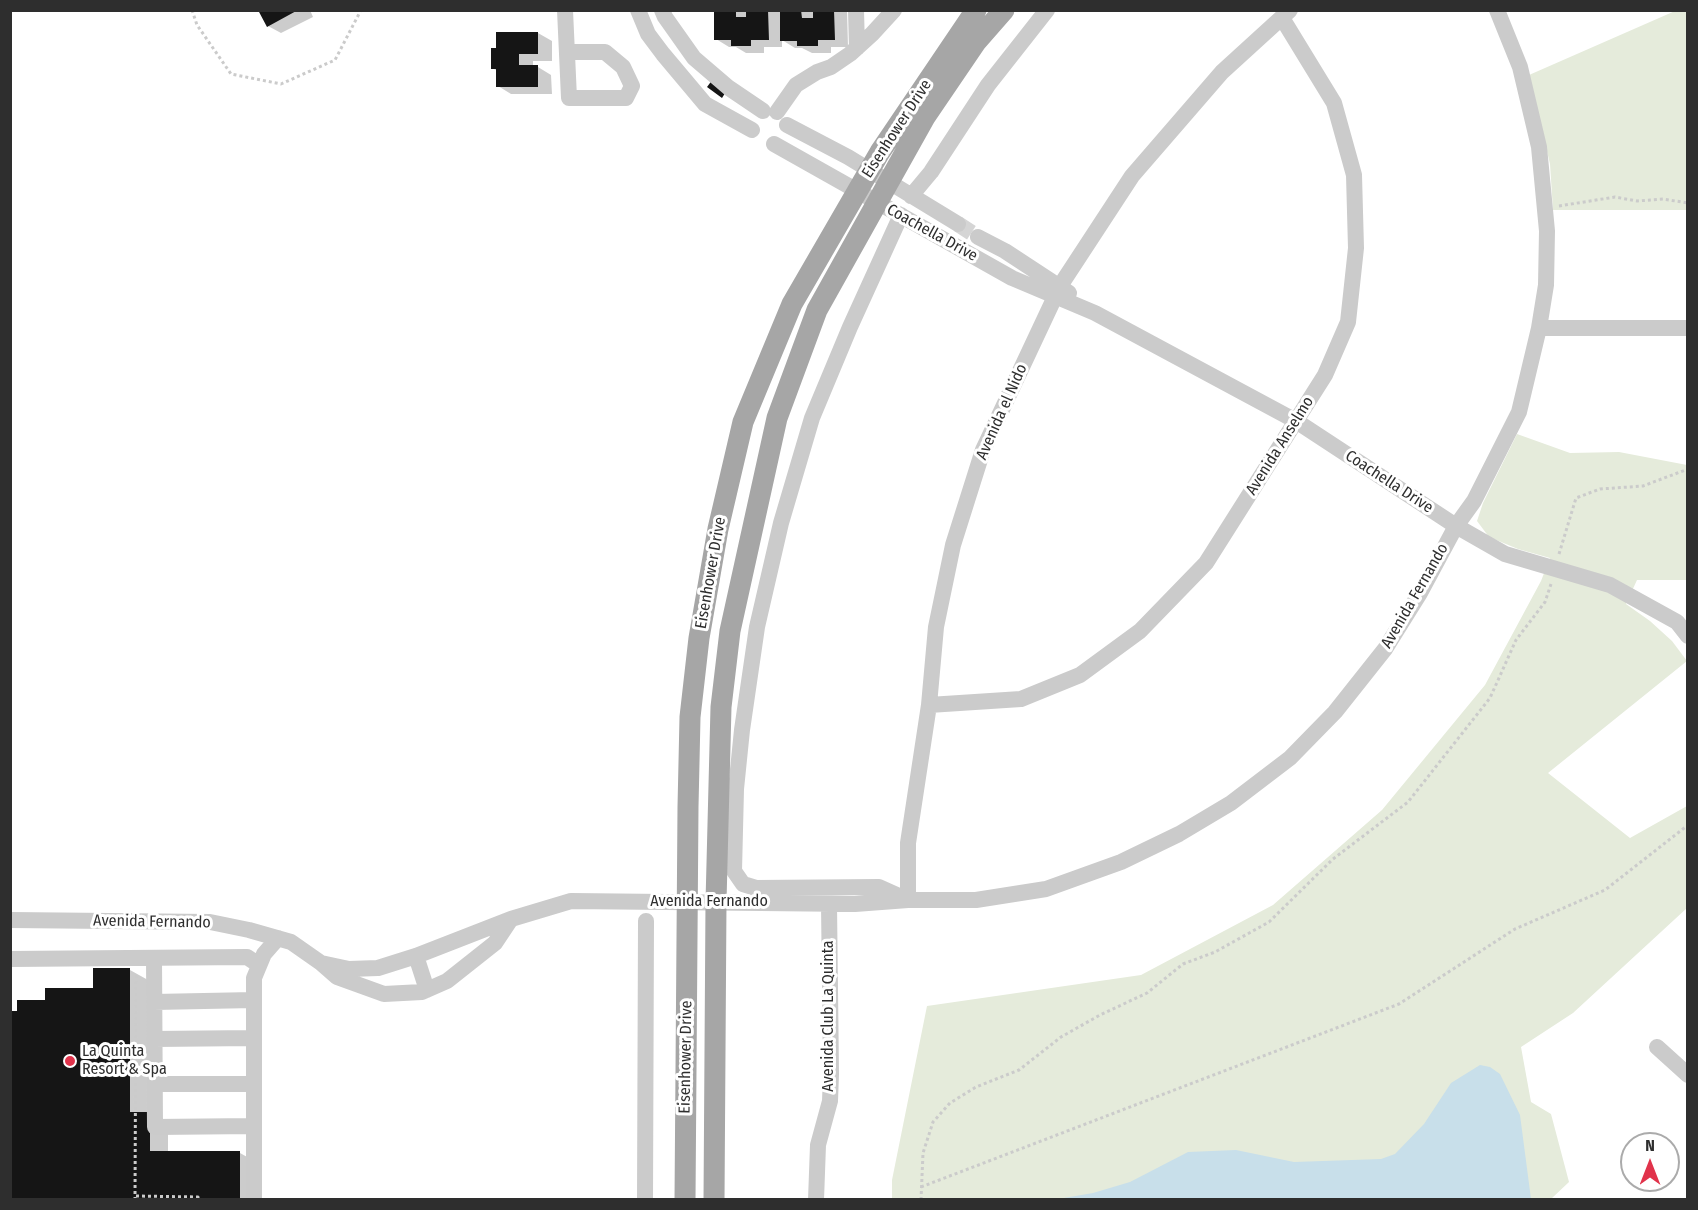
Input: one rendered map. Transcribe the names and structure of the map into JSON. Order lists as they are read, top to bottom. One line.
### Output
{"streets":{"main road":["Eisenhower Drive"],"street":["Coachella Drive","Avenida el Nido","Avenida Anselmo","Avenida Fernando","Avenida Club La Quinta"]},"crossings":[["Eisenhower Drive","Coachella Drive"],["Eisenhower Drive","Avenida Fernando"],["Coachella Drive","Avenida el Nido"],["Coachella Drive","Avenida Anselmo"],["Coachella Drive","Avenida Fernando"],["Avenida el Nido","Avenida Anselmo"],["Avenida el Nido","Avenida Fernando"],["Avenida Fernando","Avenida Club La Quinta"]],"places":["La Quinta Resort & Spa"],"north":"top"}
